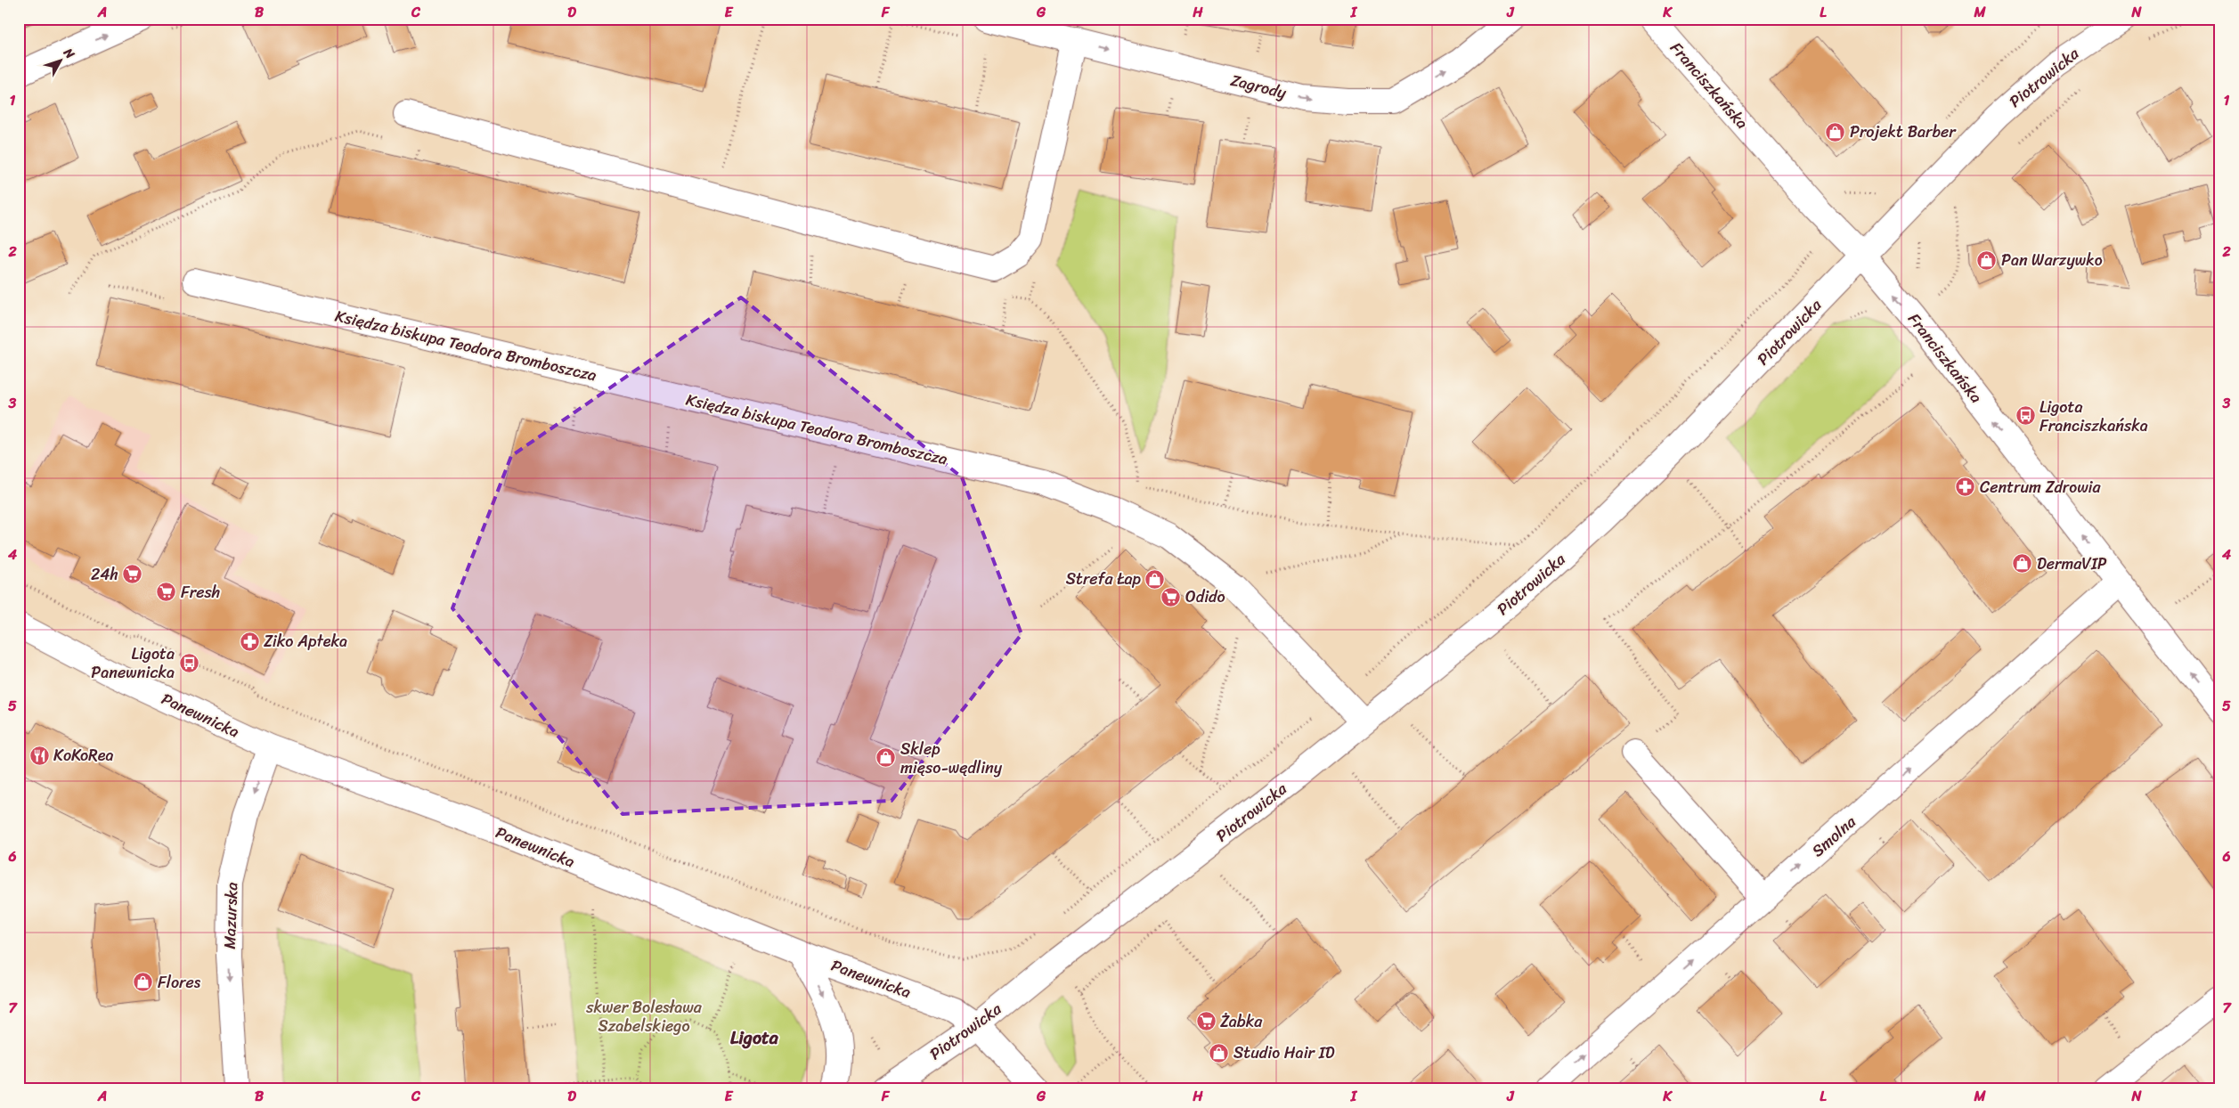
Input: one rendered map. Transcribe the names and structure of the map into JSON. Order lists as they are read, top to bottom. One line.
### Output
{"streets":{"street":["Piotrowicka","Franciszkańska","Zagrody","Księdza biskupa Teodora Bromboszcza","Panewnicka","Smolna","Mazurska"]},"crossings":[["Piotrowicka","Franciszkańska"],["Piotrowicka","Księdza biskupa Teodora Bromboszcza"],["Piotrowicka","Panewnicka"],["Franciszkańska","Smolna"],["Panewnicka","Mazurska"]],"one_way":["Franciszkańska","Zagrody","Smolna","Mazurska"],"districts":["Ligota"],"parks":["skwer Bolesława Szabelskiego"],"places":{"shop":["Projekt Barber","Pan Warzywko","DermaVIP","Strefa Łap","Sklep mięso-wędliny","Flores","Studio Hair ID"],"bus stop":["Ligota Franciszkańska","Ligota Panewnicka"],"pharmacy":["Centrum Zdrowia","Ziko Apteka"],"supermarket":["24h","Fresh","Odido","Żabka"],"restaurant":["KoKoRea"]},"north":"top right","grid":{"columns":["A","B","C","D","E","F","G","H","I","J","K","L","M","N"],"rows":["1","2","3","4","5","6","7"]}}
